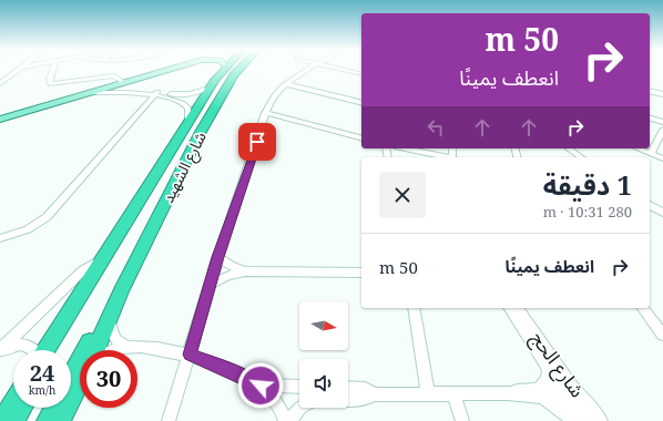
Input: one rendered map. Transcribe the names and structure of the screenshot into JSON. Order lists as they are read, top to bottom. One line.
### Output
{"streets":{"highway":["شارع الشهيد"],"street":["شارع الحج"]},"north":"right","page":{"turn":["50 m","انعطف يمينًا"],"heading":["1 دقيقة","280 m · 10:31"],"list":[{"name":"انعطف يمينًا","value":"50 m"}],"speed":"24 km/h","limit":"30"}}
